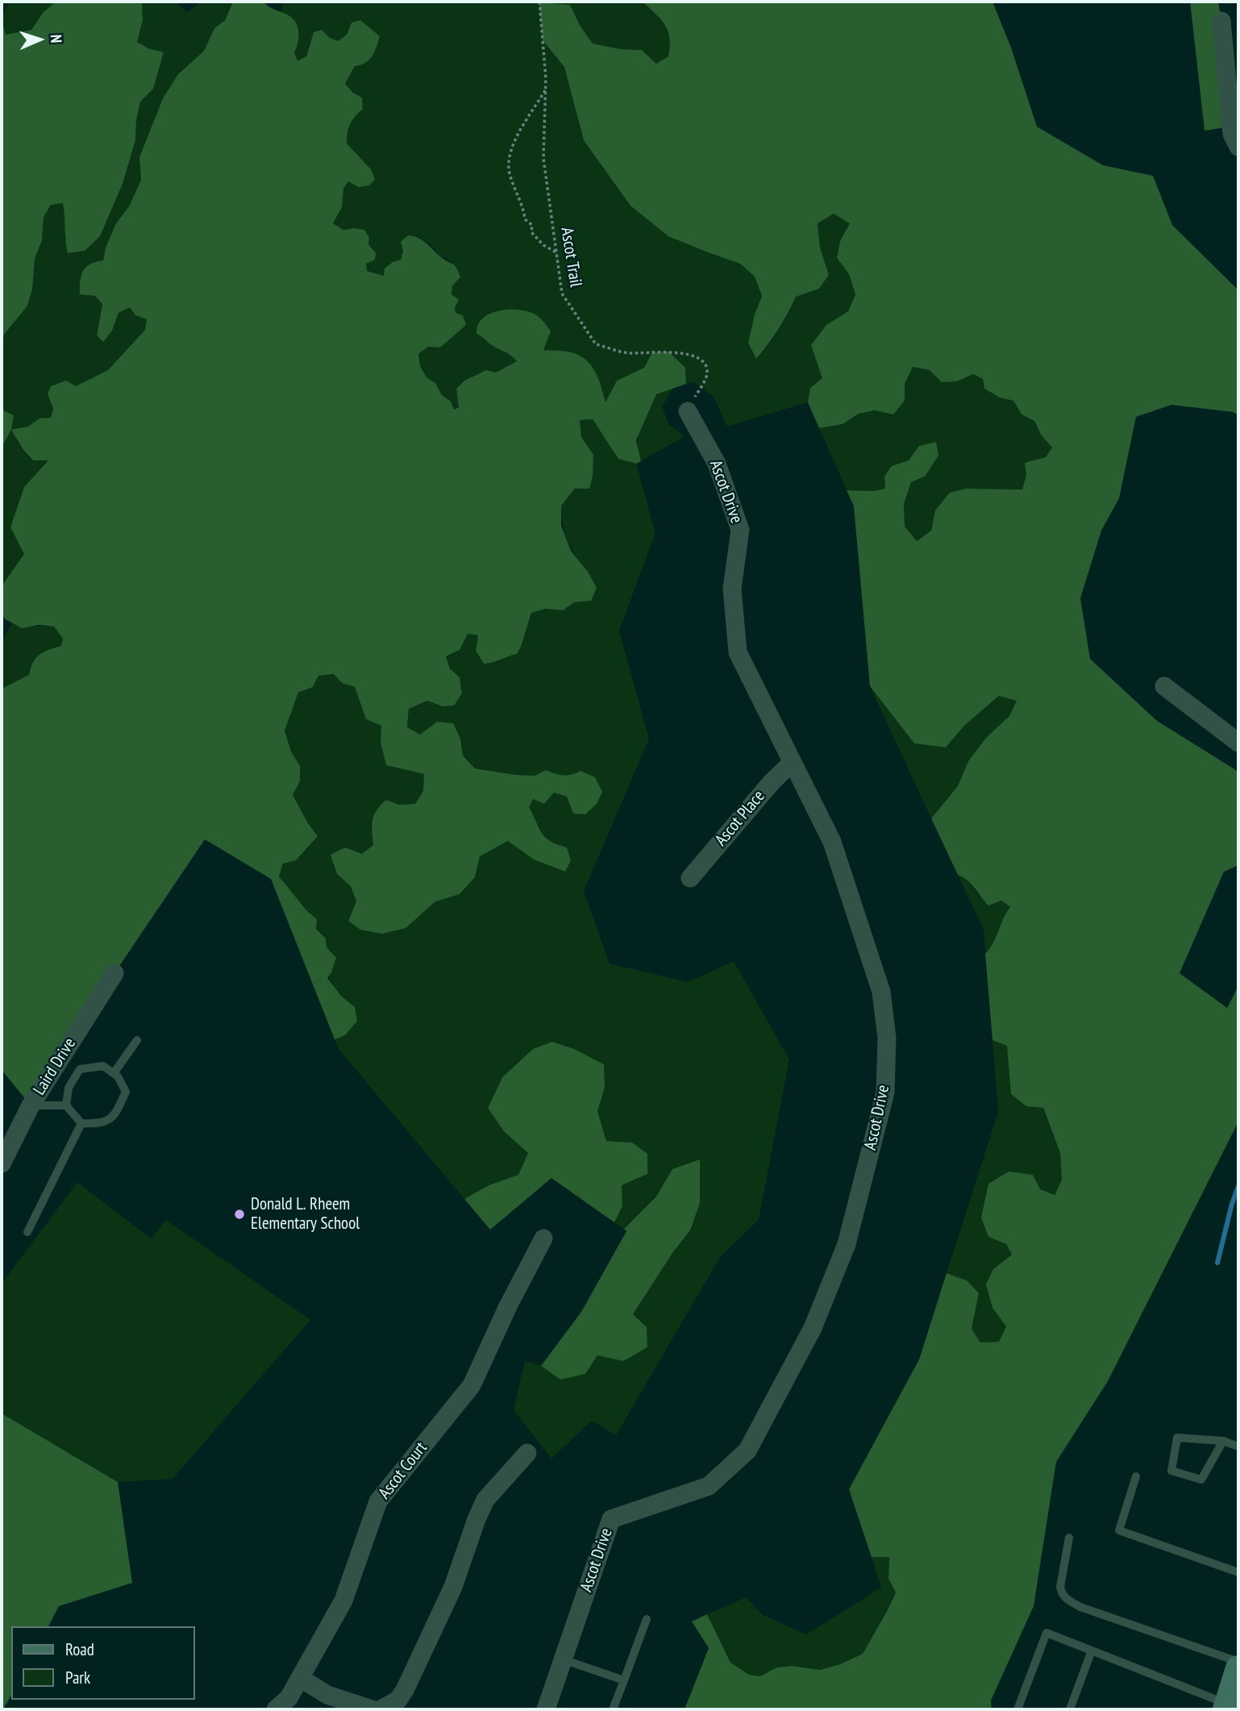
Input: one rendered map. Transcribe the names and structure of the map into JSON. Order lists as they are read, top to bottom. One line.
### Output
{"streets":{"street":["Ascot Drive","Ascot Place","Laird Drive","Ascot Court"],"path":["Ascot Trail"]},"crossings":[["Ascot Trail","Ascot Drive"],["Ascot Drive","Ascot Place"]],"places":["Donald L. Rheem Elementary School"],"legend":["Road","Park"],"north":"right"}
